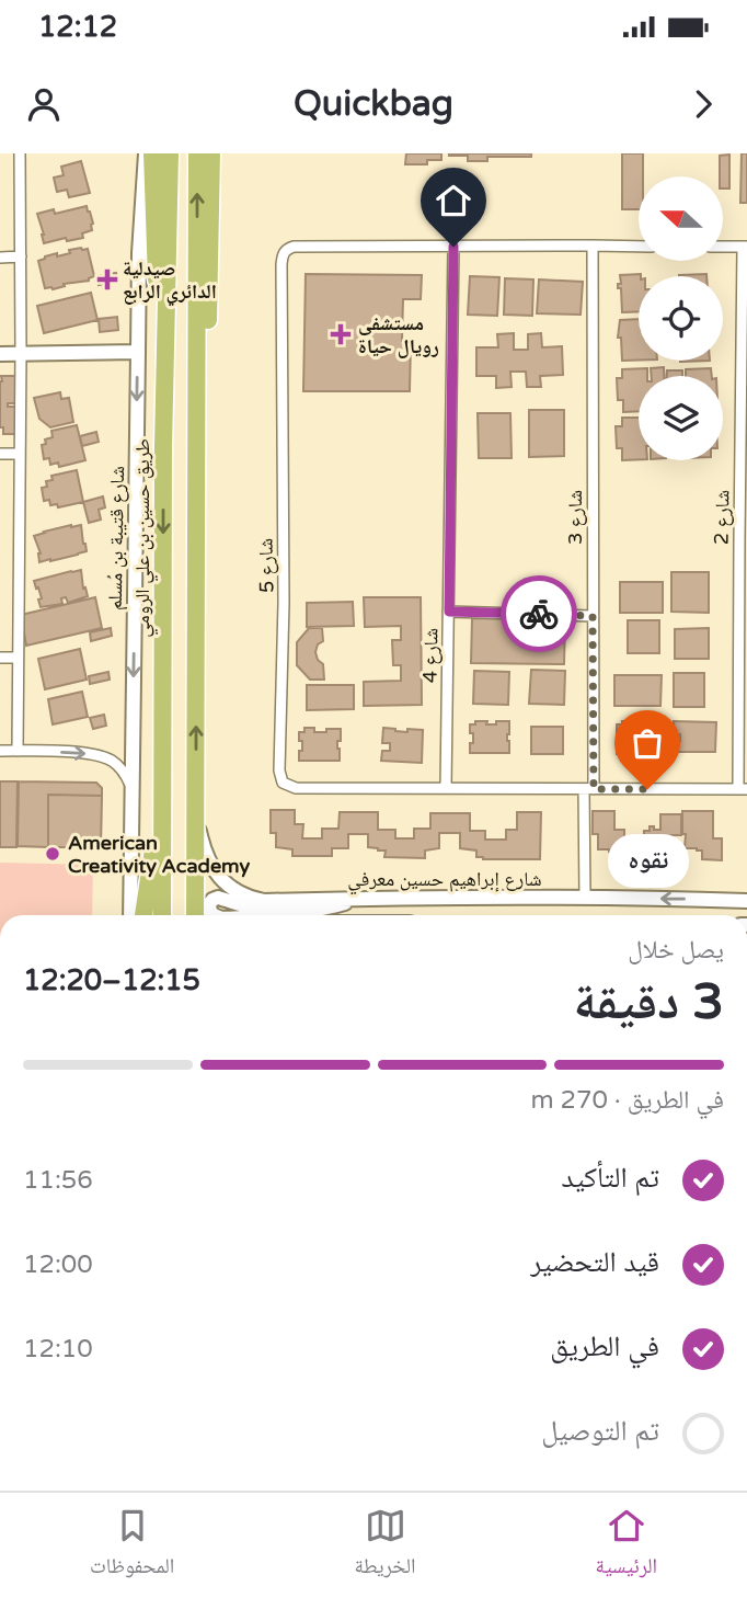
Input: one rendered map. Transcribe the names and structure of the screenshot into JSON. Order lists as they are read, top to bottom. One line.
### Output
{"streets":{"highway":["طريق حسين بن علي الرومي"],"street":["شارع 3","شارع 2","شارع قتيبة بن مُسلم","شارع 5","شارع 4","شارع إبراهيم حسين معرفي"]},"crossings":[["شارع 3","شارع 5"],["شارع 3","شارع إبراهيم حسين معرفي"],["شارع 2","شارع 5"],["شارع 5","شارع 4"]],"places":{"health":["صيدلية الدائري الرابع","مستشفى رويال حياة"],"other":["نقوه","American Creativity Academy"]},"north":"left","page":{"status":"12:12","header":"Quickbag","bubble":"نقوه","heading":["3 دقيقة","يصل خلال","12:15–12:20"],"bar":"في الطريق · 270 m","list":[["تم التأكيد","11:56"],["قيد التحضير","12:00"],["في الطريق","12:10"],"تم التوصيل"],"tabs":["الرئيسية","الخريطة","المحفوظات"]}}
